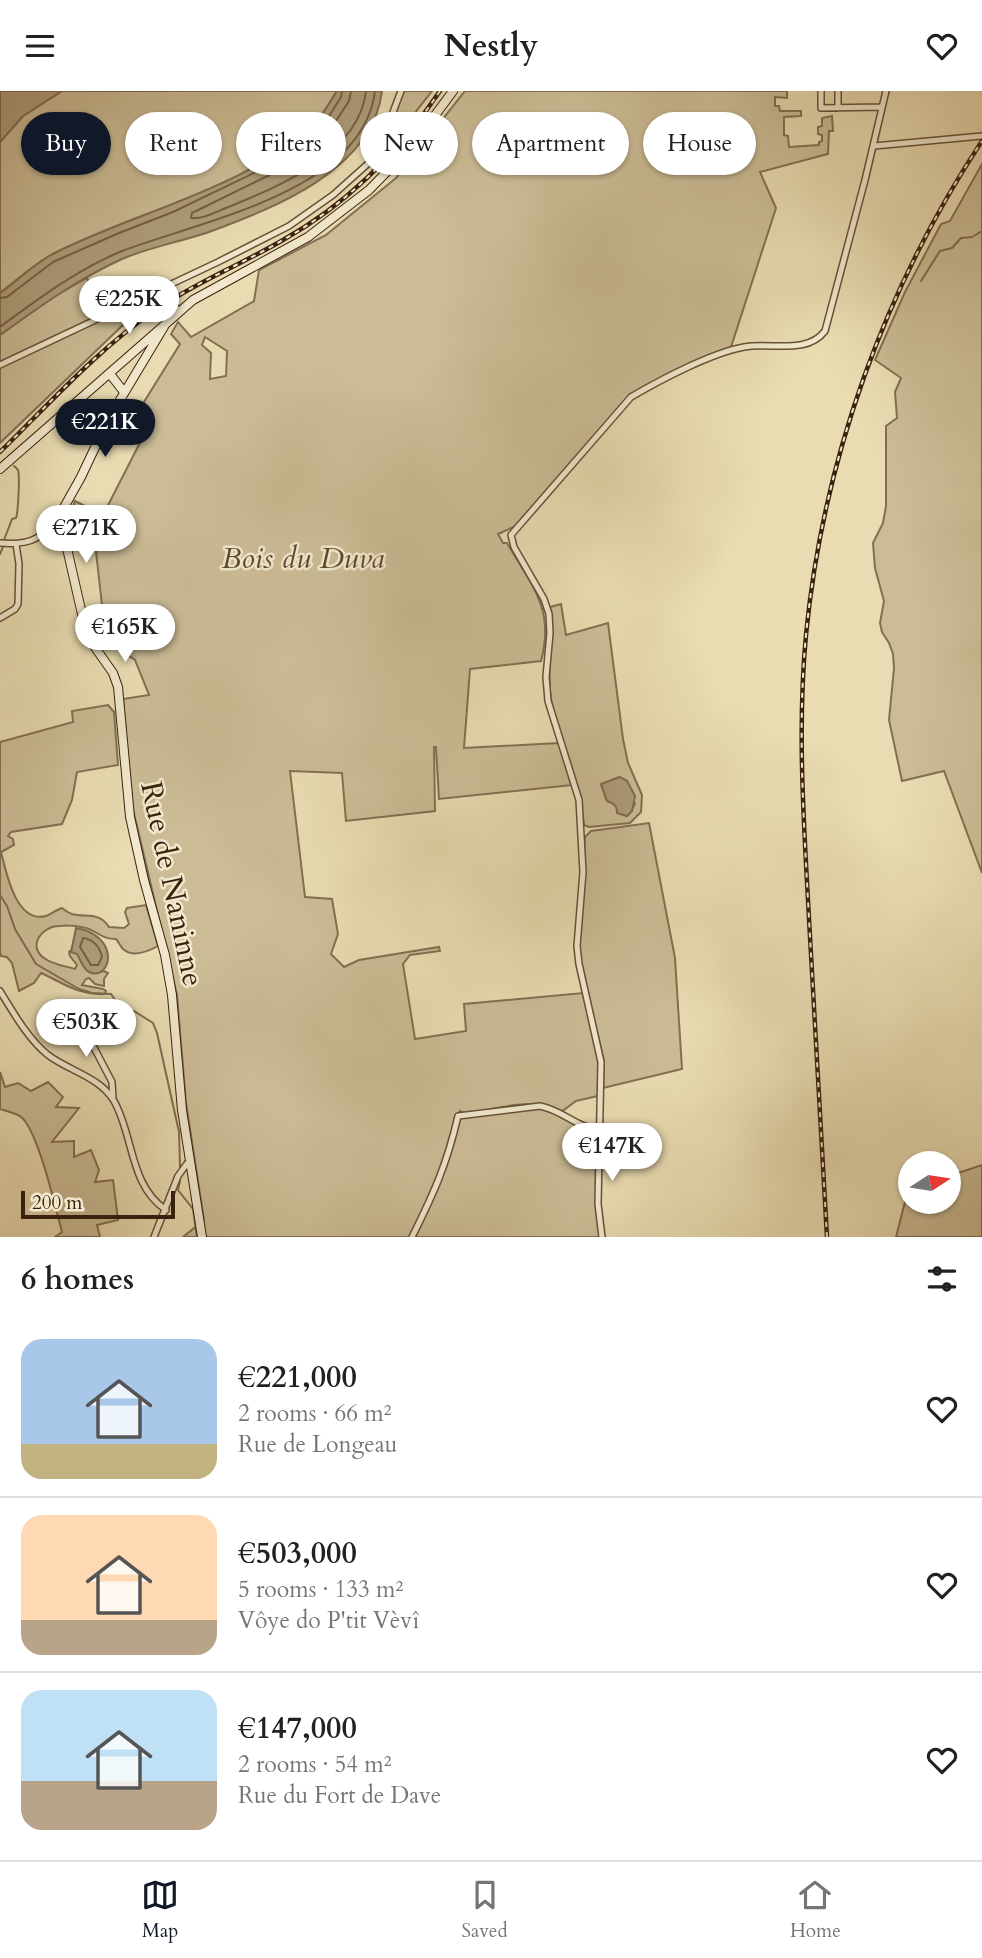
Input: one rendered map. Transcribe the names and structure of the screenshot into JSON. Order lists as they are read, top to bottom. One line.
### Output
{"streets":{"street":["Rue de Naninne"]},"parks":["Bois du Duva"],"scale_bar":"200 m","north":"right","page":{"header":"Nestly","chip":["Buy","Rent","Filters","New","Apartment","House"],"price":["€225K","€221K","€271K","€165K","€503K","€147K"],"scale":"200 m","heading":"6 homes","list":[{"name":"€221,000","note":"2 rooms · 66 m² · Rue de Longeau"},{"name":"€503,000","note":"5 rooms · 133 m² · Vôye do P'tit Vèvî"},{"name":"€147,000","note":"2 rooms · 54 m² · Rue du Fort de Dave"}],"tabs":["Map","Saved","Home"]}}
